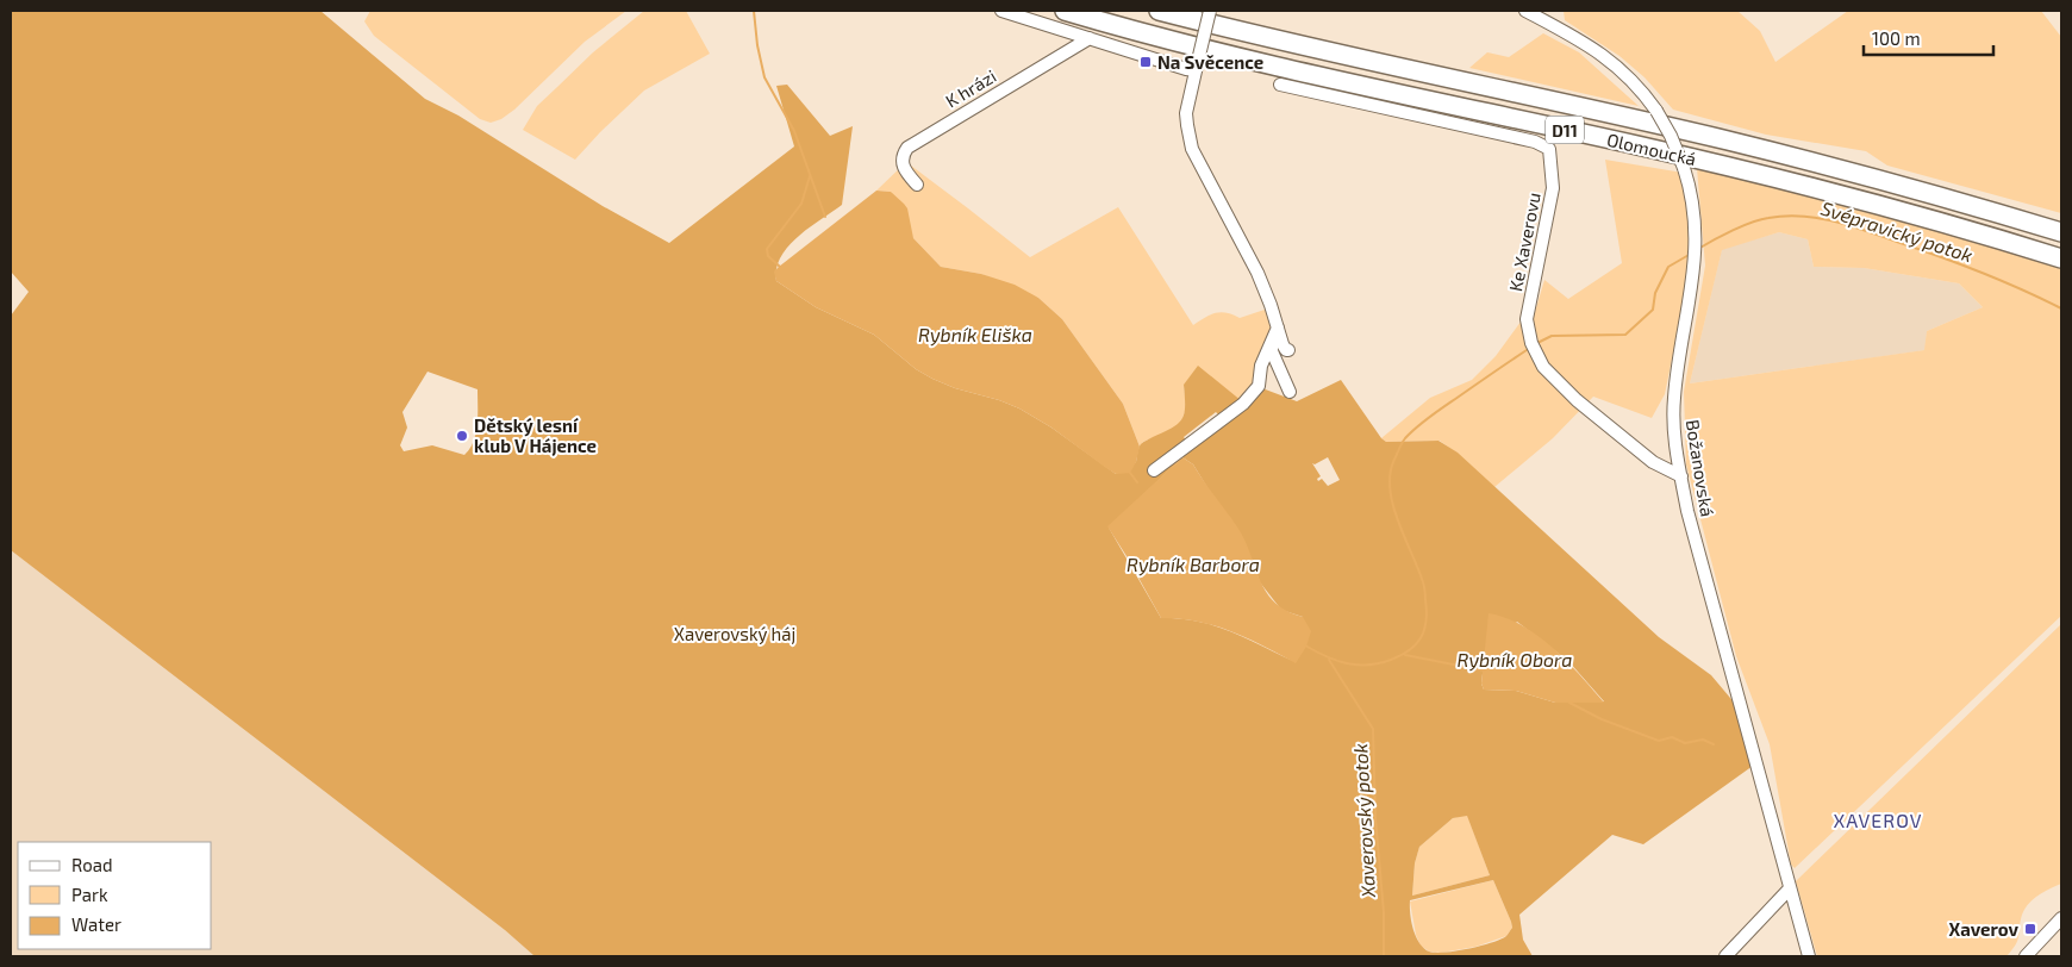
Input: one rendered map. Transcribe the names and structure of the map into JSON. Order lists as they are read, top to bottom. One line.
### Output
{"streets":{"highway":["D11","Olomoucká"],"street":["K hrázi","Ke Xaverovu","Božanovská"]},"crossings":[["Ke Xaverovu","Božanovská"]],"districts":["XAVEROV"],"water":["Svépravický potok","Rybník Eliška","Rybník Barbora","Rybník Obora","Xaverovský potok"],"parks":["Xaverovský háj"],"places":{"transit":["Na Svěcence","Xaverov"],"other":["Dětský lesní klub V Hájence"]},"legend":["Road","Park","Water"],"scale_bar":"100 m"}
